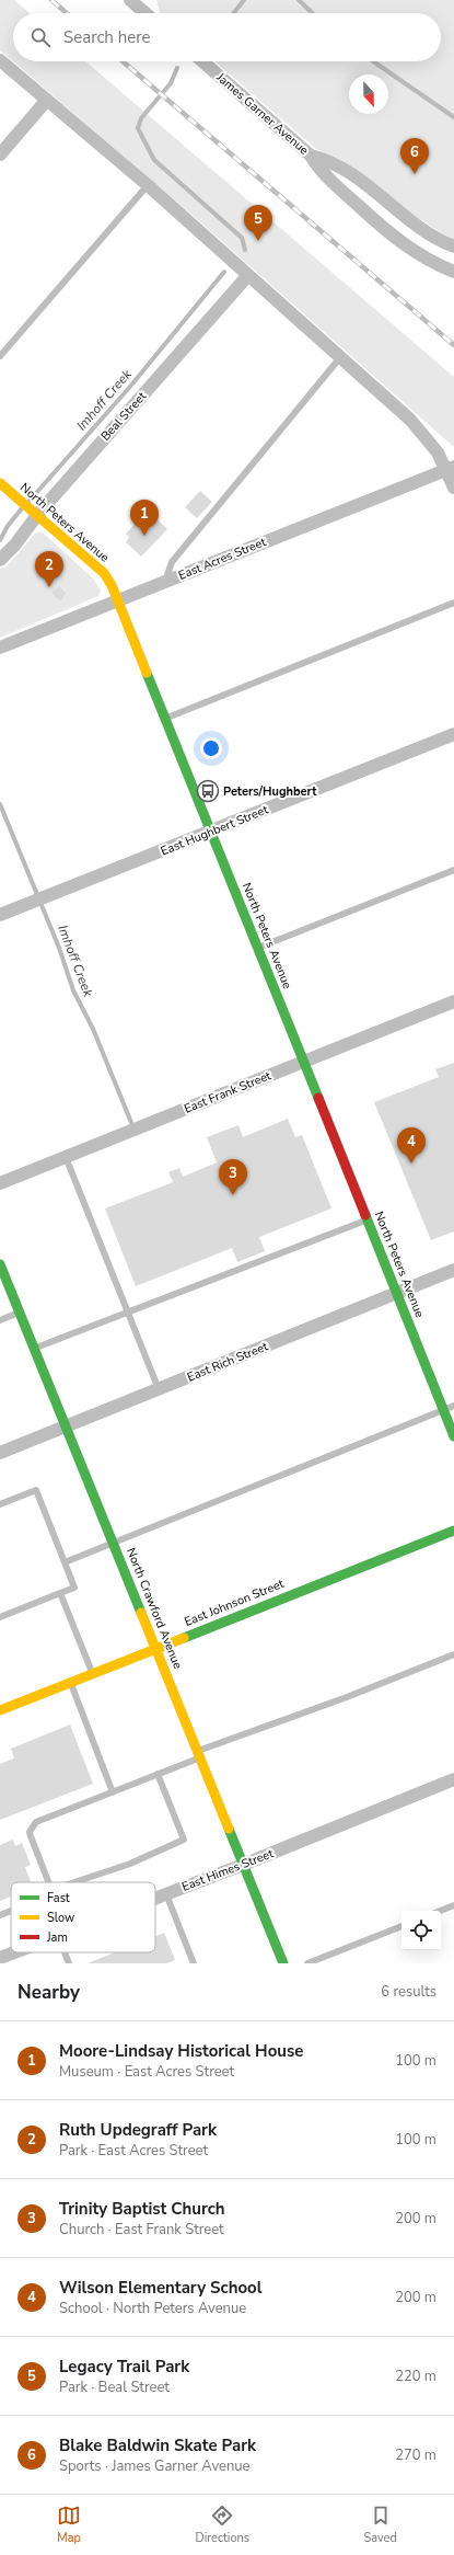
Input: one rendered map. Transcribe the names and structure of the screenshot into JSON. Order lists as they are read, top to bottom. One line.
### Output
{"streets":{"street":["James Garner Avenue","Beal Street","North Peters Avenue","East Acres Street","East Hughbert Street","East Frank Street","East Rich Street","East Johnson Street","North Crawford Avenue","East Himes Street"]},"crossings":[["Beal Street","North Peters Avenue"],["North Peters Avenue","East Acres Street"],["North Peters Avenue","East Hughbert Street"],["North Peters Avenue","East Frank Street"],["North Peters Avenue","East Rich Street"],["East Rich Street","North Crawford Avenue"],["East Johnson Street","North Crawford Avenue"],["North Crawford Avenue","East Himes Street"]],"water":["Imhoff Creek"],"places":{"bus stop":["Peters/Hughbert"]},"legend":["Fast","Slow","Jam"],"north":"bottom","page":{"search":"Search here","pins":["6","5","1","2","4","3"],"heading":["Nearby","6 results"],"list":[{"mark":"1","name":"Moore-Lindsay Historical House","note":"Museum · East Acres Street","value":"100 m"},{"mark":"2","name":"Ruth Updegraff Park","note":"Park · East Acres Street","value":"100 m"},{"mark":"3","name":"Trinity Baptist Church","note":"Church · East Frank Street","value":"200 m"},{"mark":"4","name":"Wilson Elementary School","note":"School · North Peters Avenue","value":"200 m"},{"mark":"5","name":"Legacy Trail Park","note":"Park · Beal Street","value":"220 m"},{"mark":"6","name":"Blake Baldwin Skate Park","note":"Sports · James Garner Avenue","value":"270 m"}],"nav":["Map","Directions","Saved"]}}
